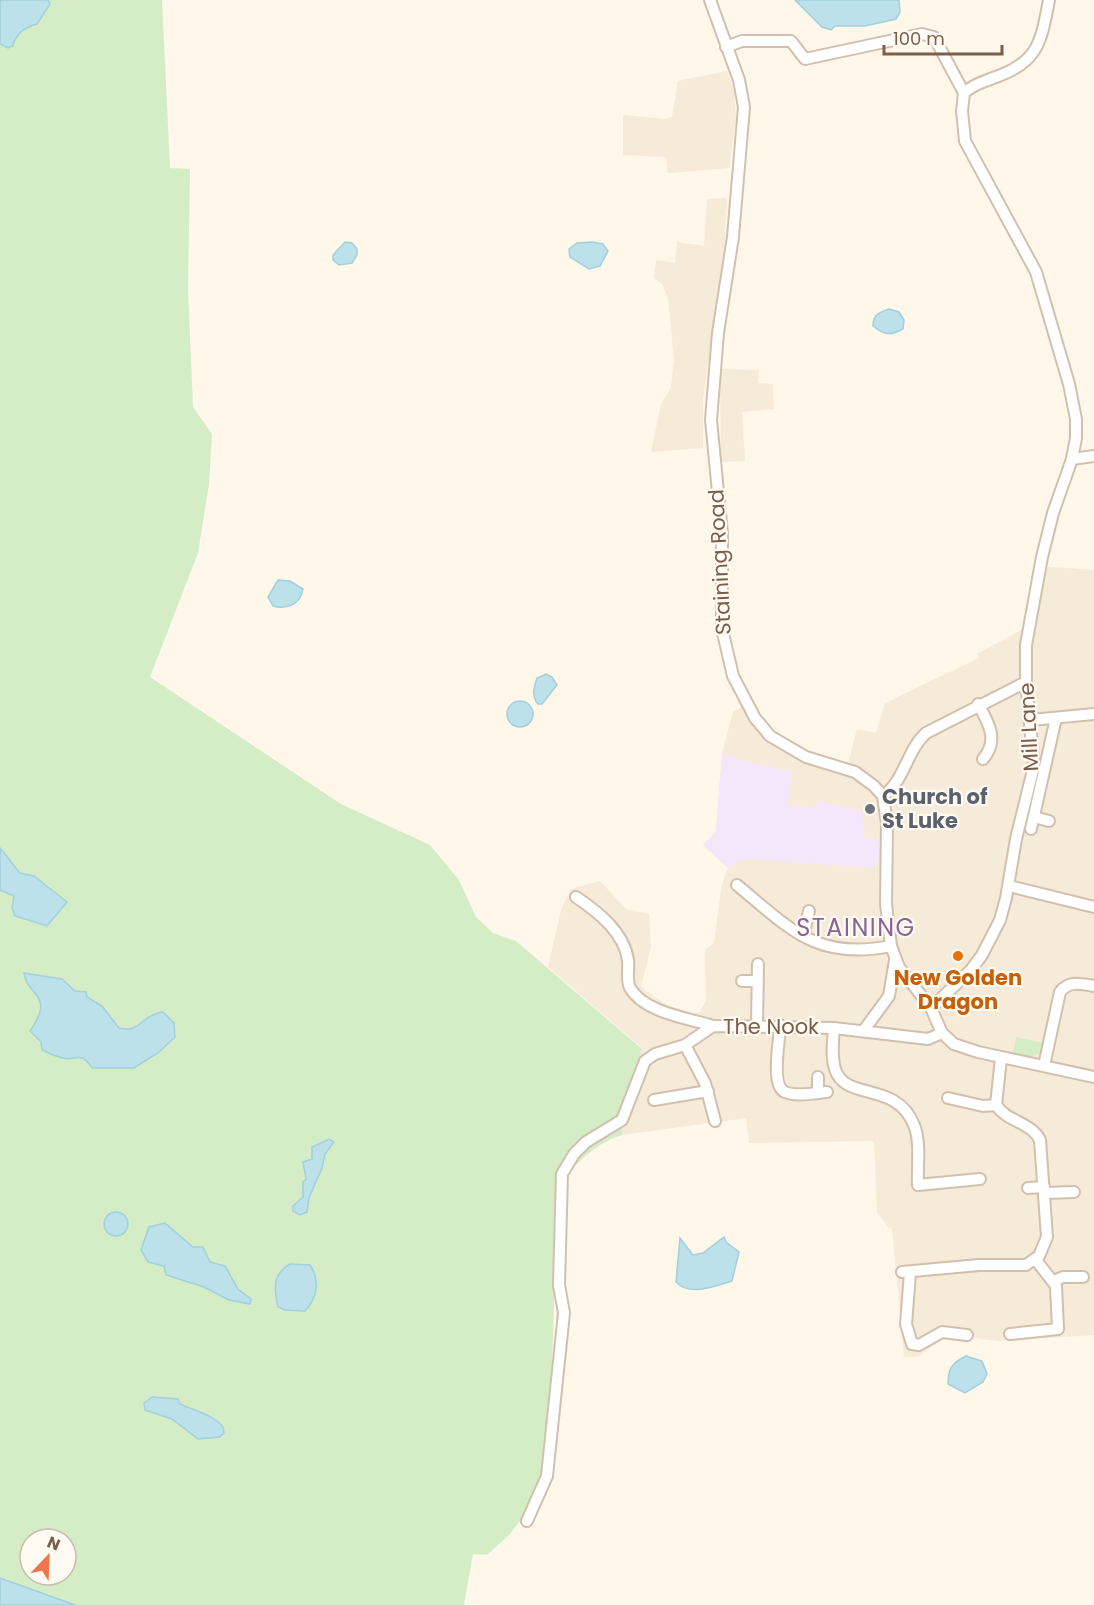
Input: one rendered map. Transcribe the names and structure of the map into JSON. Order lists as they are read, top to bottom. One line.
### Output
{"streets":{"street":["Staining Road","Mill Lane","The Nook"]},"districts":["STAINING"],"places":["Church of St Luke","New Golden Dragon"],"scale_bar":"100 m","north":"top right"}
